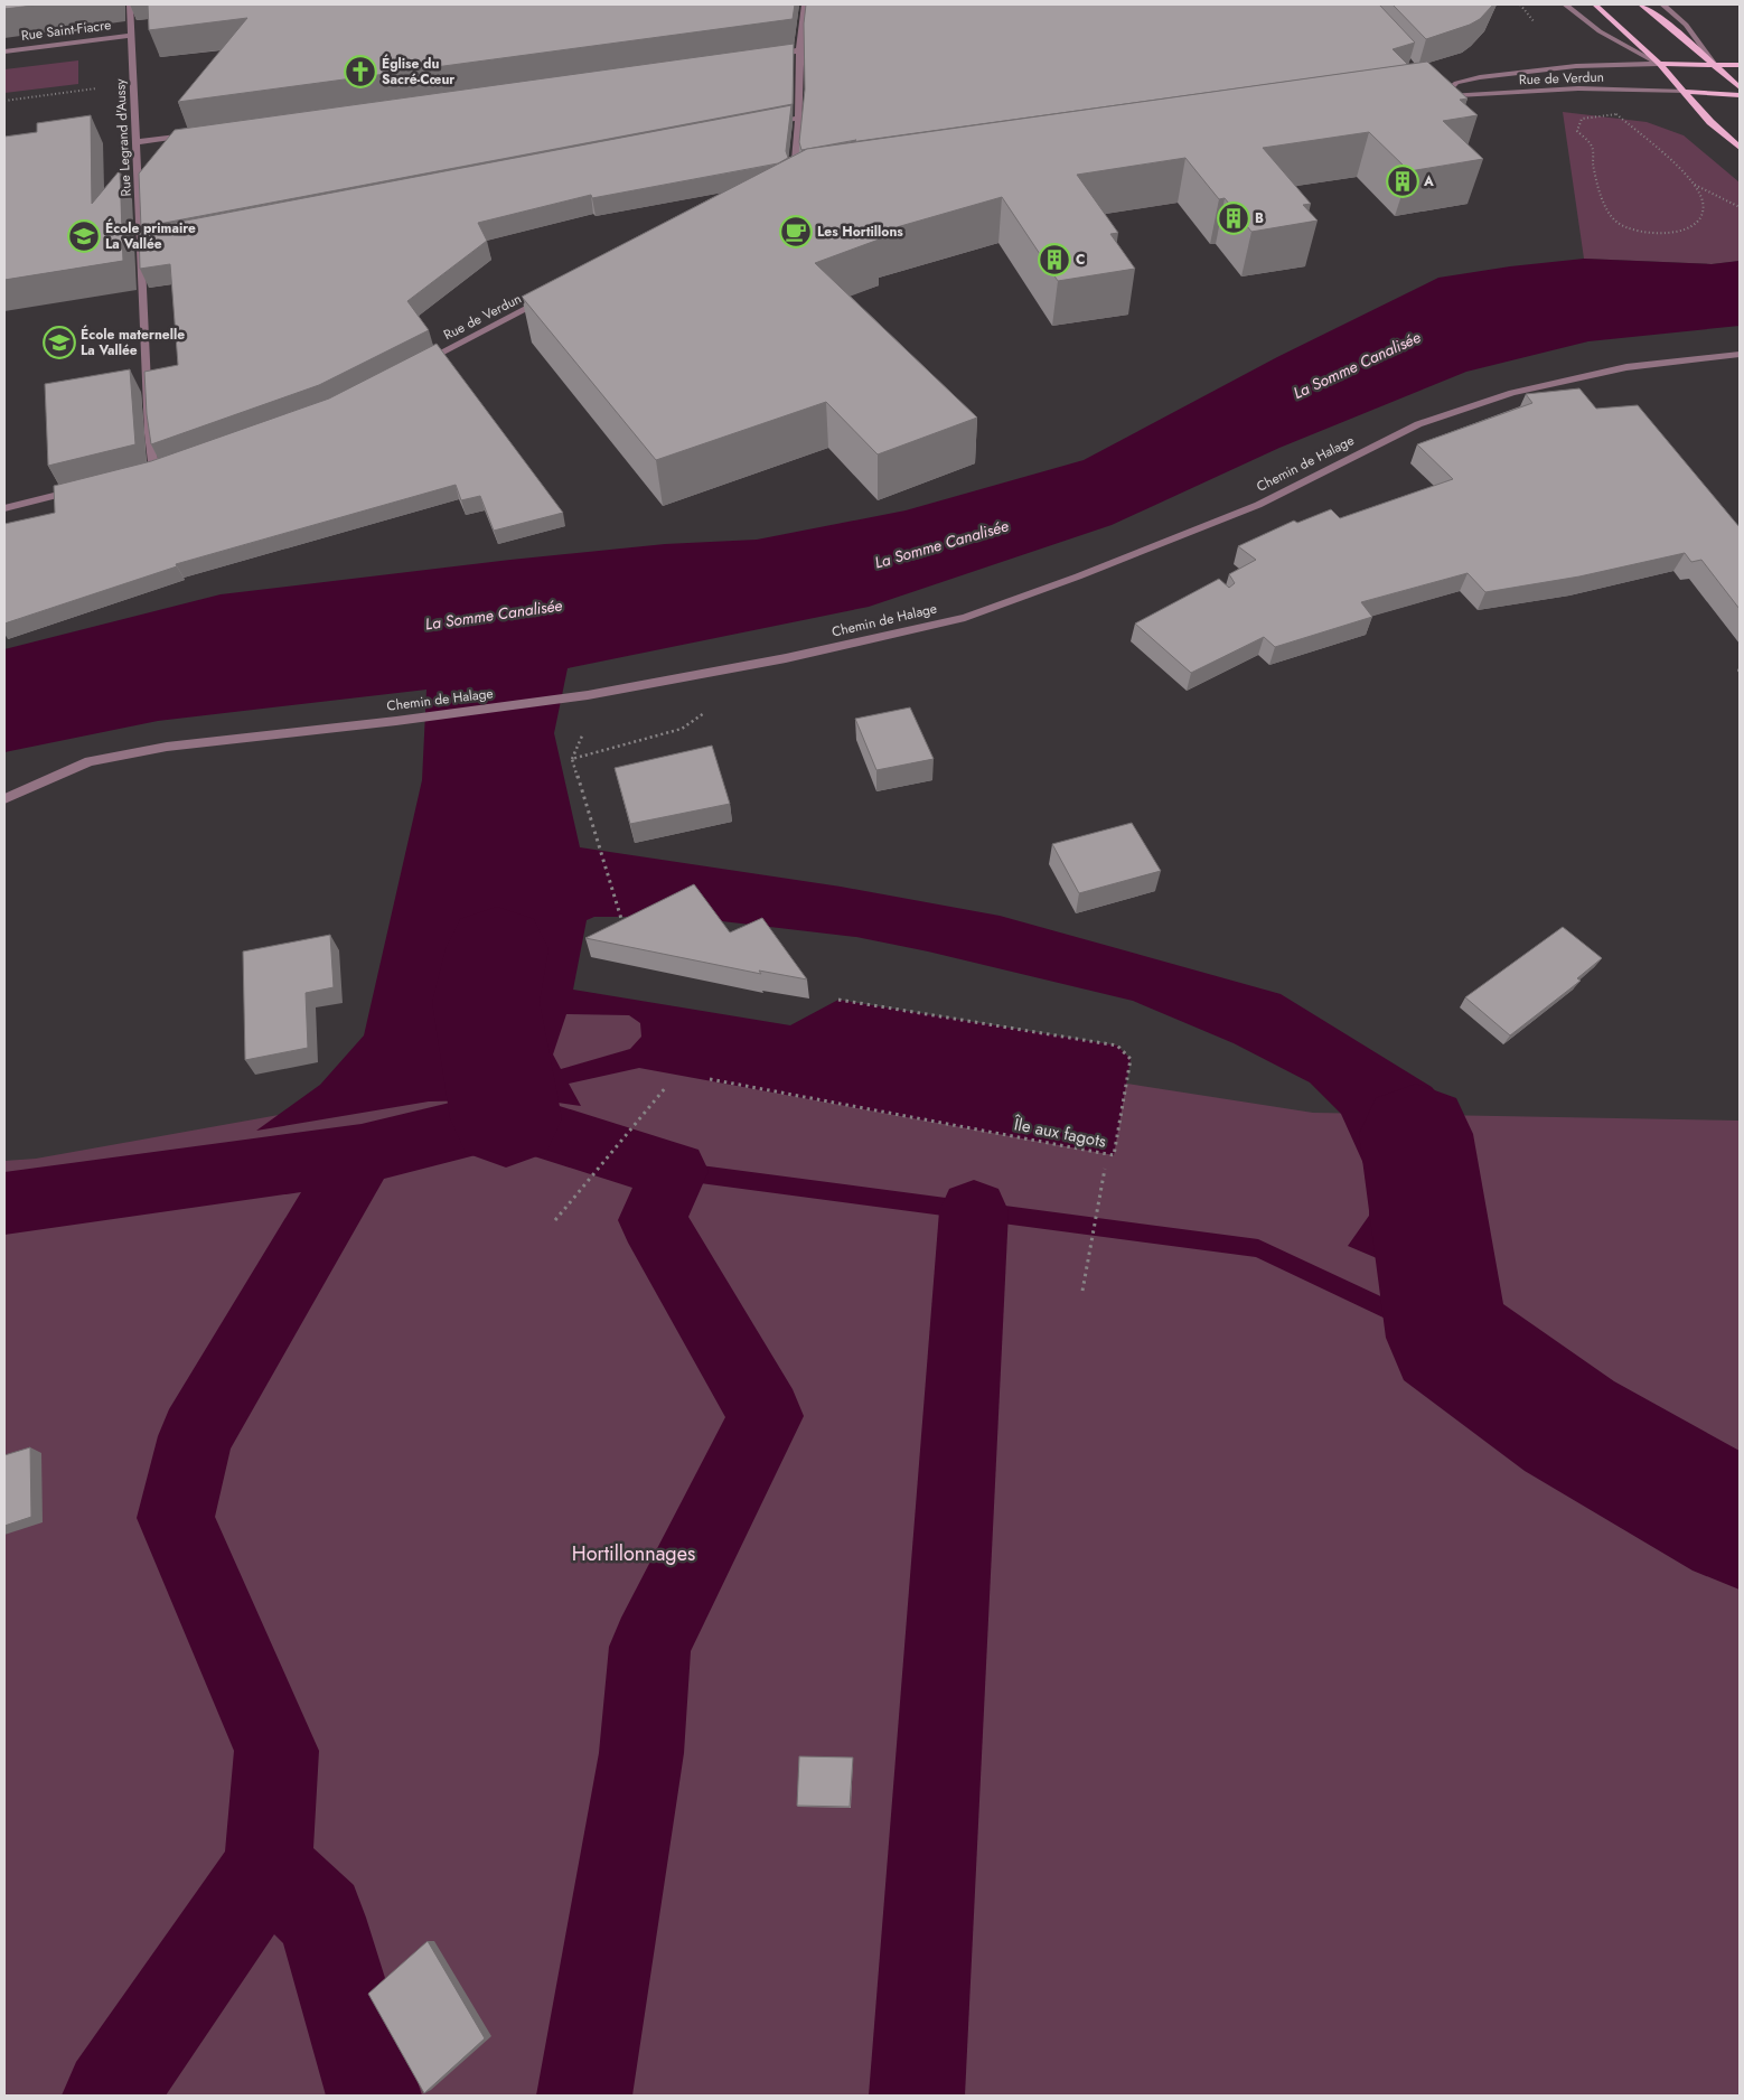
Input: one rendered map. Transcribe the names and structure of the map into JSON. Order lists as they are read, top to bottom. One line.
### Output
{"streets":{"street":["Rue Saint-Fiacre","Rue de Verdun","Rue Legrand d'Aussy","Chemin de Halage"],"path":["Île aux fagots"]},"crossings":[["Rue Saint-Fiacre","Rue Legrand d'Aussy"]],"water":["La Somme Canalisée"],"parks":["Hortillonnages"],"places":{"church":["Église du Sacré-Cœur"],"building":["A","B","C"],"cafe":["Les Hortillons"],"school or university":["École primaire La Vallée","École maternelle La Vallée"]}}
